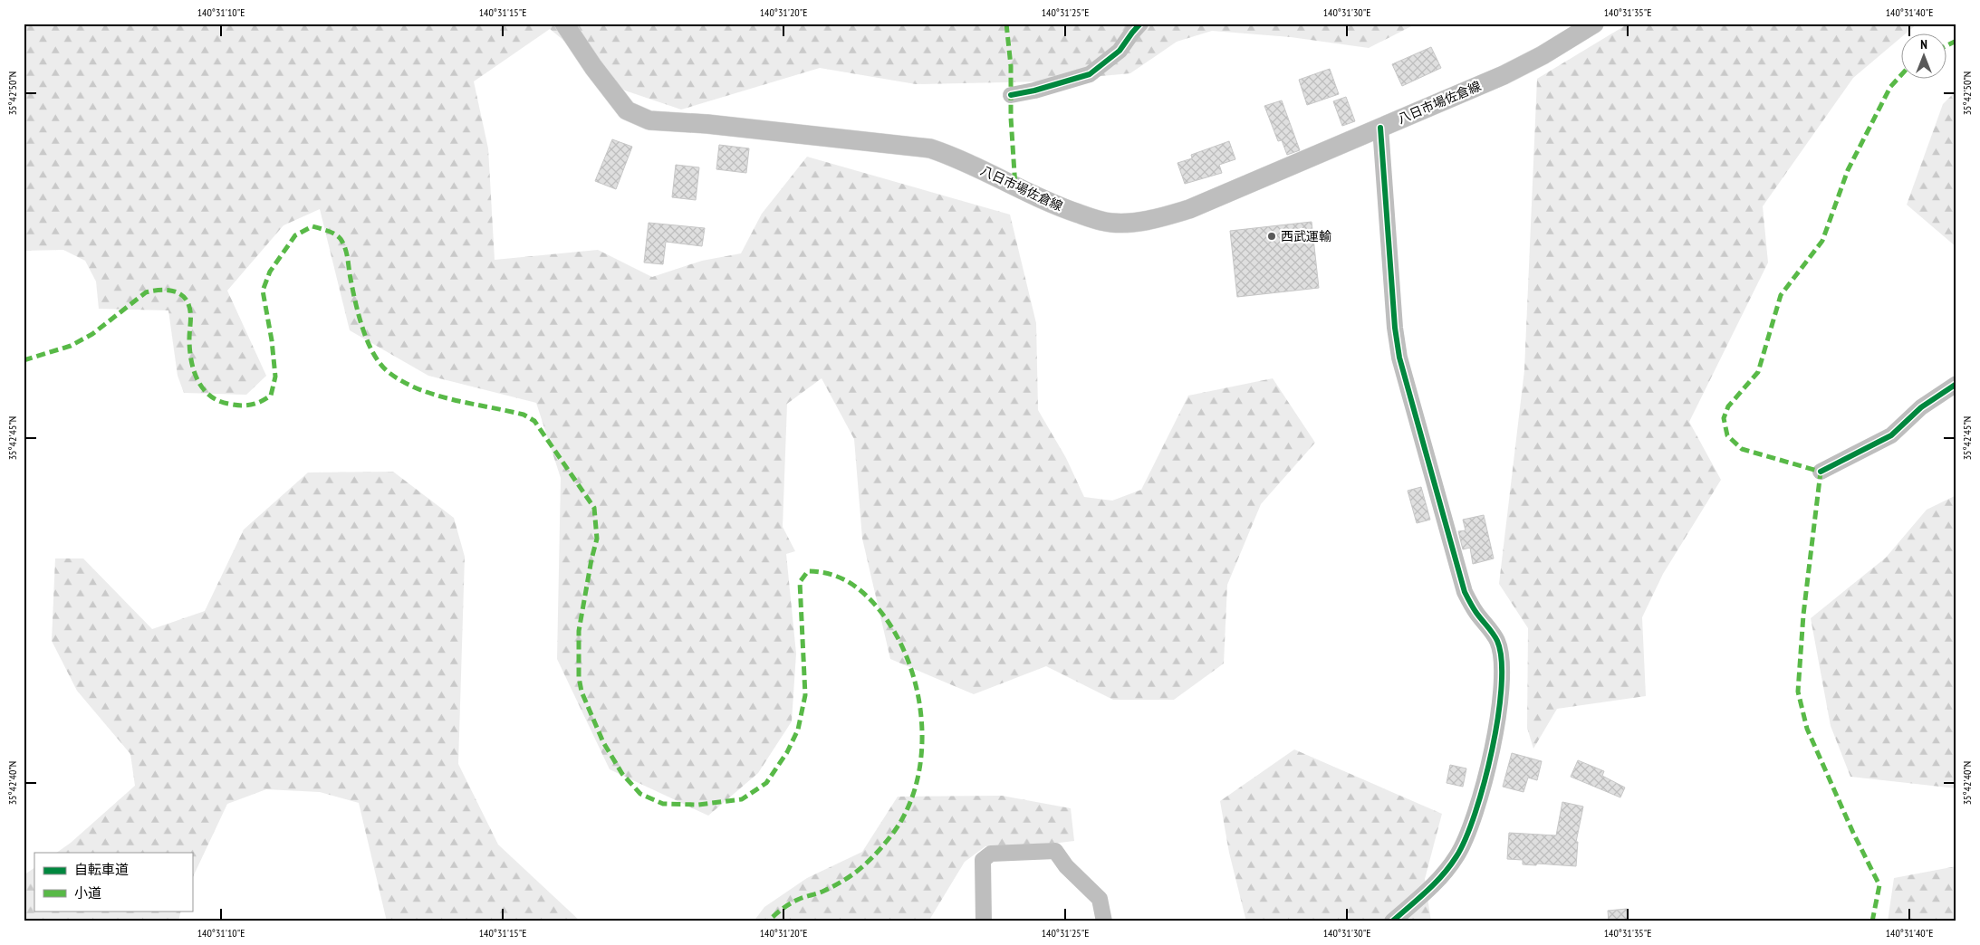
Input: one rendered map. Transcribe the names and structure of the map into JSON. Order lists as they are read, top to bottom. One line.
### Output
{"streets":{"main road":["八日市場佐倉線"]},"places":["西武運輸"],"legend":["自転車道","小道"],"north":"top","coordinates":["140°31'10\"E","140°31'15\"E","140°31'20\"E","140°31'25\"E","140°31'30\"E","140°31'35\"E","140°31'40\"E","35°42'50\"N","35°42'45\"N","35°42'40\"N"]}
